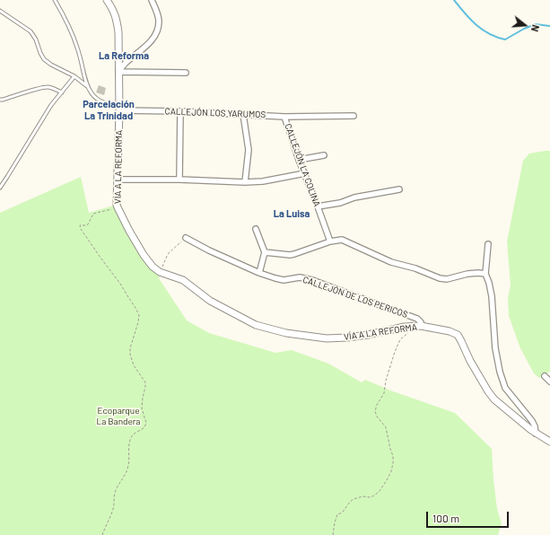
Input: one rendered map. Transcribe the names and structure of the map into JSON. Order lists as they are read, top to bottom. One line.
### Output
{"streets":{"street":["CALLEJÓN LOS YARUMOS","CALLEJÓN LA COLINA","VÍA A LA REFORMA","CALLEJÓN DE LOS PERICOS"]},"crossings":[["CALLEJÓN LOS YARUMOS","CALLEJÓN LA COLINA"],["CALLEJÓN LOS YARUMOS","VÍA A LA REFORMA"],["VÍA A LA REFORMA","CALLEJÓN DE LOS PERICOS"]],"districts":["La Reforma","Parcelación La Trinidad","La Luisa"],"parks":["Ecoparque La Bandera"],"scale_bar":"100 m","north":"right"}
